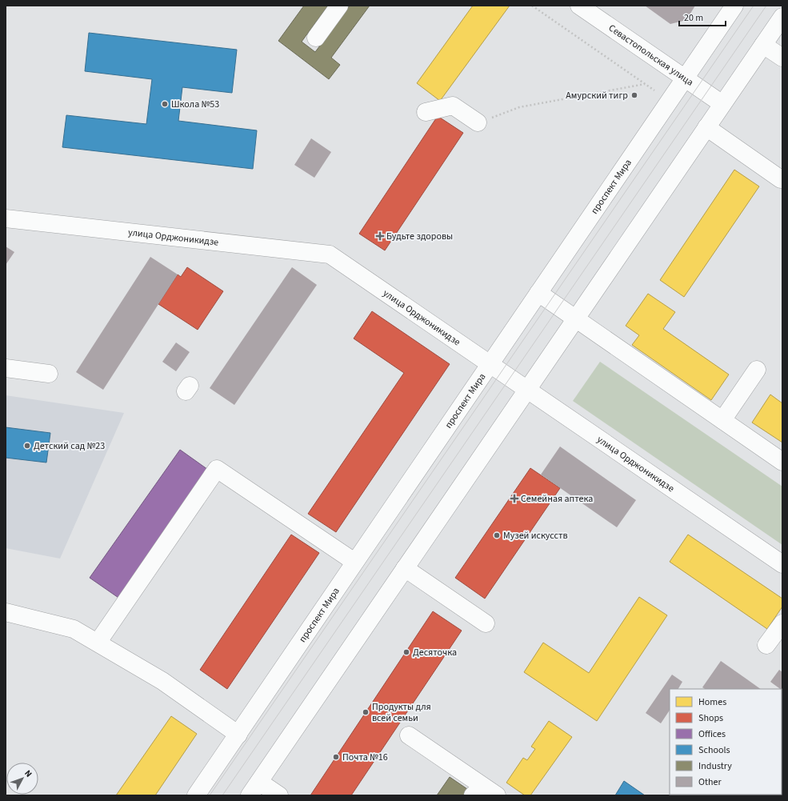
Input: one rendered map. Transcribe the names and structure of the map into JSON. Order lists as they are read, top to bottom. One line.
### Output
{"streets":{"main road":["Севастопольская улица","проспект Мира","улица Орджоникидзе"]},"crossings":[["Севастопольская улица","проспект Мира"],["проспект Мира","улица Орджоникидзе"]],"places":{"other":["Амурский тигр","Школа №53","Детский сад №23","Музей искусств","Десяточка","Продукты для всей семьи","Почта №16"],"health":["Будьте здоровы","Семейная аптека"]},"legend":["Homes","Shops","Offices","Schools","Industry","Other"],"scale_bar":"20 m","north":"top right"}
